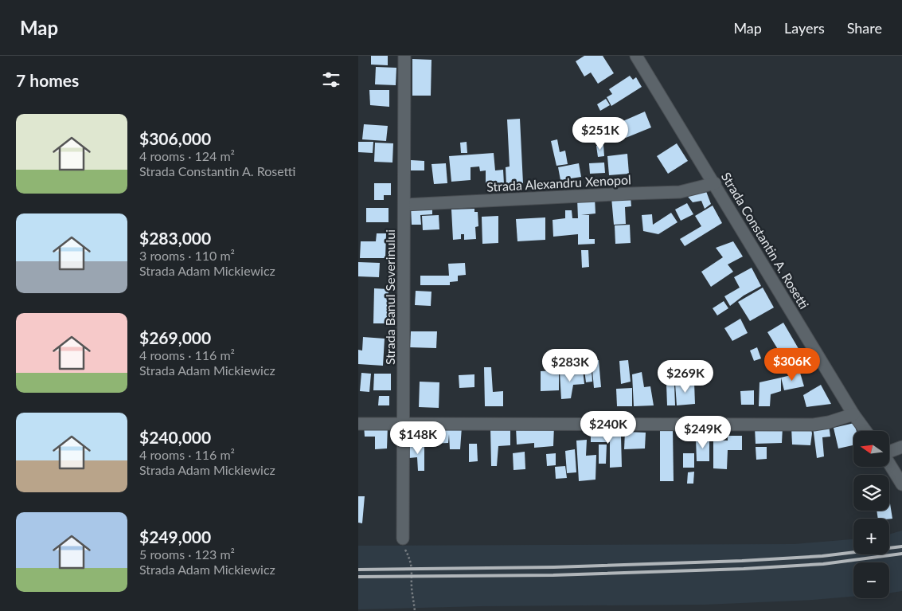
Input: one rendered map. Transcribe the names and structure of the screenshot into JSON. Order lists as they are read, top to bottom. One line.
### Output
{"streets":{"street":["Strada Alexandru Xenopol","Strada Constantin A. Rosetti","Strada Banul Severinului"]},"crossings":[["Strada Alexandru Xenopol","Strada Constantin A. Rosetti"],["Strada Alexandru Xenopol","Strada Banul Severinului"]],"north":"left","page":{"header":"Map","nav":["Map","Layers","Share"],"heading":"7 homes","list":[{"name":"$306,000","note":"4 rooms · 124 m² · Strada Constantin A. Rosetti"},{"name":"$283,000","note":"3 rooms · 110 m² · Strada Adam Mickiewicz"},{"name":"$269,000","note":"4 rooms · 116 m² · Strada Adam Mickiewicz"},{"name":"$240,000","note":"4 rooms · 116 m² · Strada Adam Mickiewicz"},{"name":"$249,000","note":"5 rooms · 123 m² · Strada Adam Mickiewicz"}],"price":["$251K","$306K","$283K","$269K","$240K","$249K","$148K"],"map_buttons":["+","−"]}}
